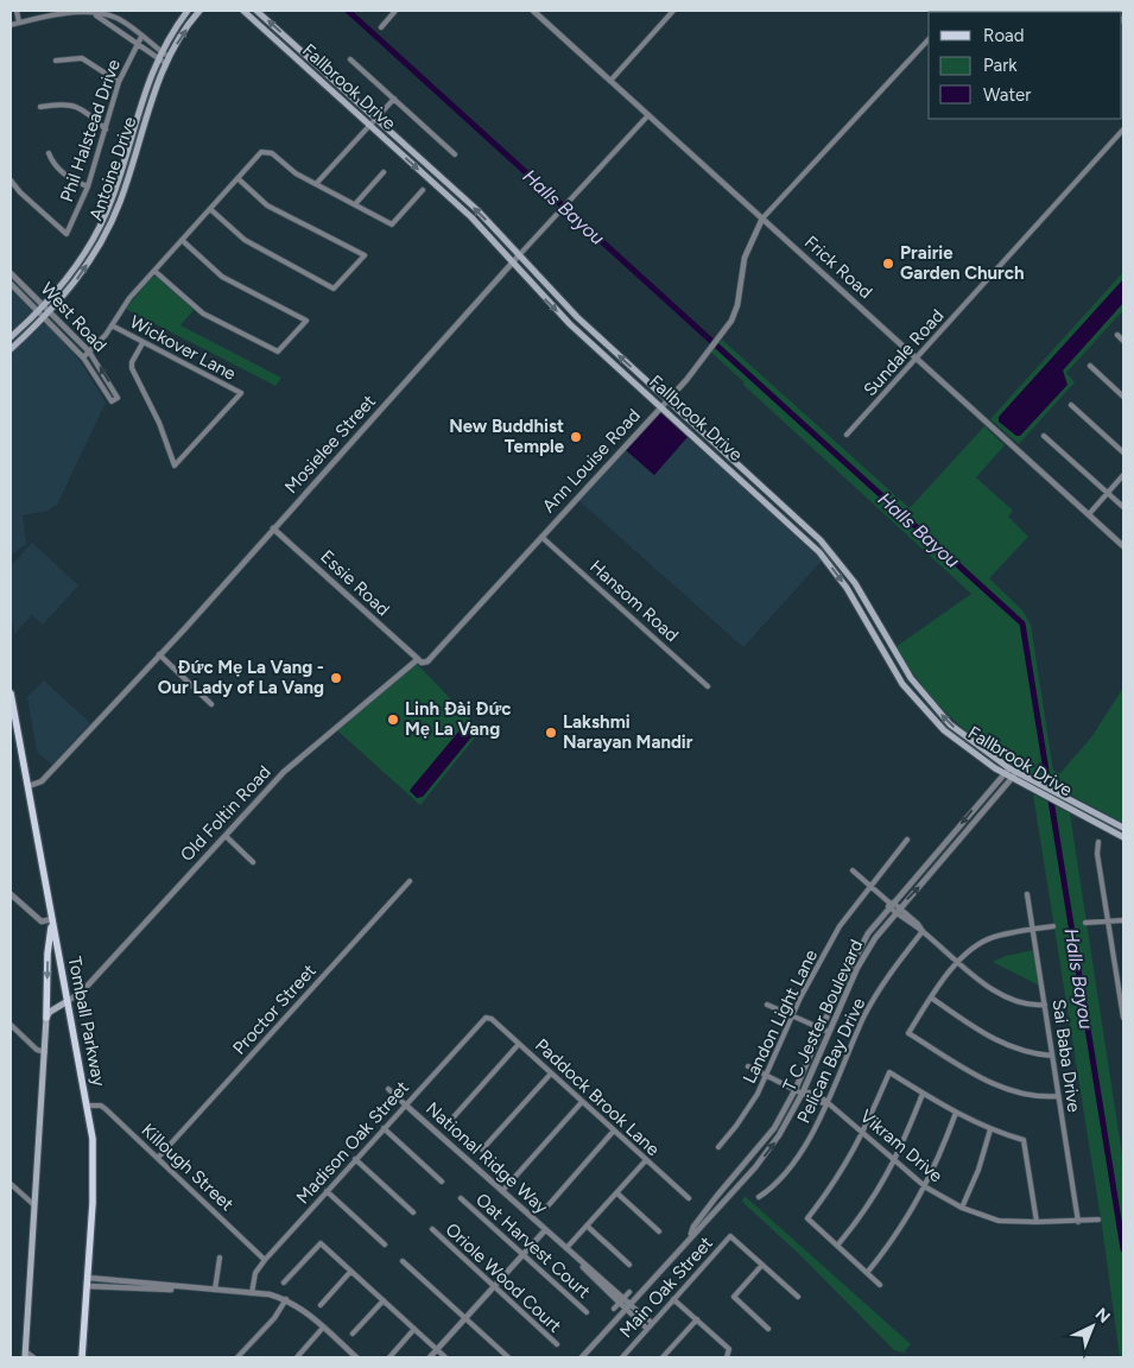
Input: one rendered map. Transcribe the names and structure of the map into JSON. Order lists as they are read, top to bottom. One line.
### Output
{"streets":{"main road":["Fallbrook Drive","Antoine Drive","Tomball Parkway"],"street":["Phil Halstead Drive","Frick Road","West Road","Wickover Lane","Sundale Road","Mosielee Street","Ann Louise Road","Essie Road","Hansom Road","Old Foltin Road","Proctor Street","T C Jester Boulevard","Landon Light Lane","Sai Baba Drive","Pelican Bay Drive","Paddock Brook Lane","Madison Oak Street","Vikram Drive","National Ridge Way","Killough Street","Oat Harvest Court","Oriole Wood Court","Main Oak Street"]},"crossings":[["Fallbrook Drive","Mosielee Street"],["Fallbrook Drive","Ann Louise Road"],["Fallbrook Drive","T C Jester Boulevard"],["Antoine Drive","West Road"],["Frick Road","Sundale Road"],["Frick Road","Mosielee Street"],["Frick Road","Ann Louise Road"],["Mosielee Street","Essie Road"],["Mosielee Street","Tomball Parkway"],["Ann Louise Road","Essie Road"],["Ann Louise Road","Hansom Road"],["Ann Louise Road","Old Foltin Road"],["Essie Road","Old Foltin Road"],["Old Foltin Road","Tomball Parkway"],["Proctor Street","Killough Street"],["T C Jester Boulevard","Vikram Drive"],["T C Jester Boulevard","National Ridge Way"],["Landon Light Lane","Vikram Drive"],["Tomball Parkway","Killough Street"],["Sai Baba Drive","Vikram Drive"],["Pelican Bay Drive","Vikram Drive"],["Paddock Brook Lane","Madison Oak Street"],["Madison Oak Street","National Ridge Way"],["Madison Oak Street","Killough Street"],["National Ridge Way","Main Oak Street"]],"water":["Halls Bayou"],"places":["Prairie Garden Church","New Buddhist Temple","Đức Mẹ La Vang - Our Lady of La Vang","Linh Đài Đức Mẹ La Vang","Lakshmi Narayan Mandir"],"legend":["Road","Park","Water"],"north":"top right"}
